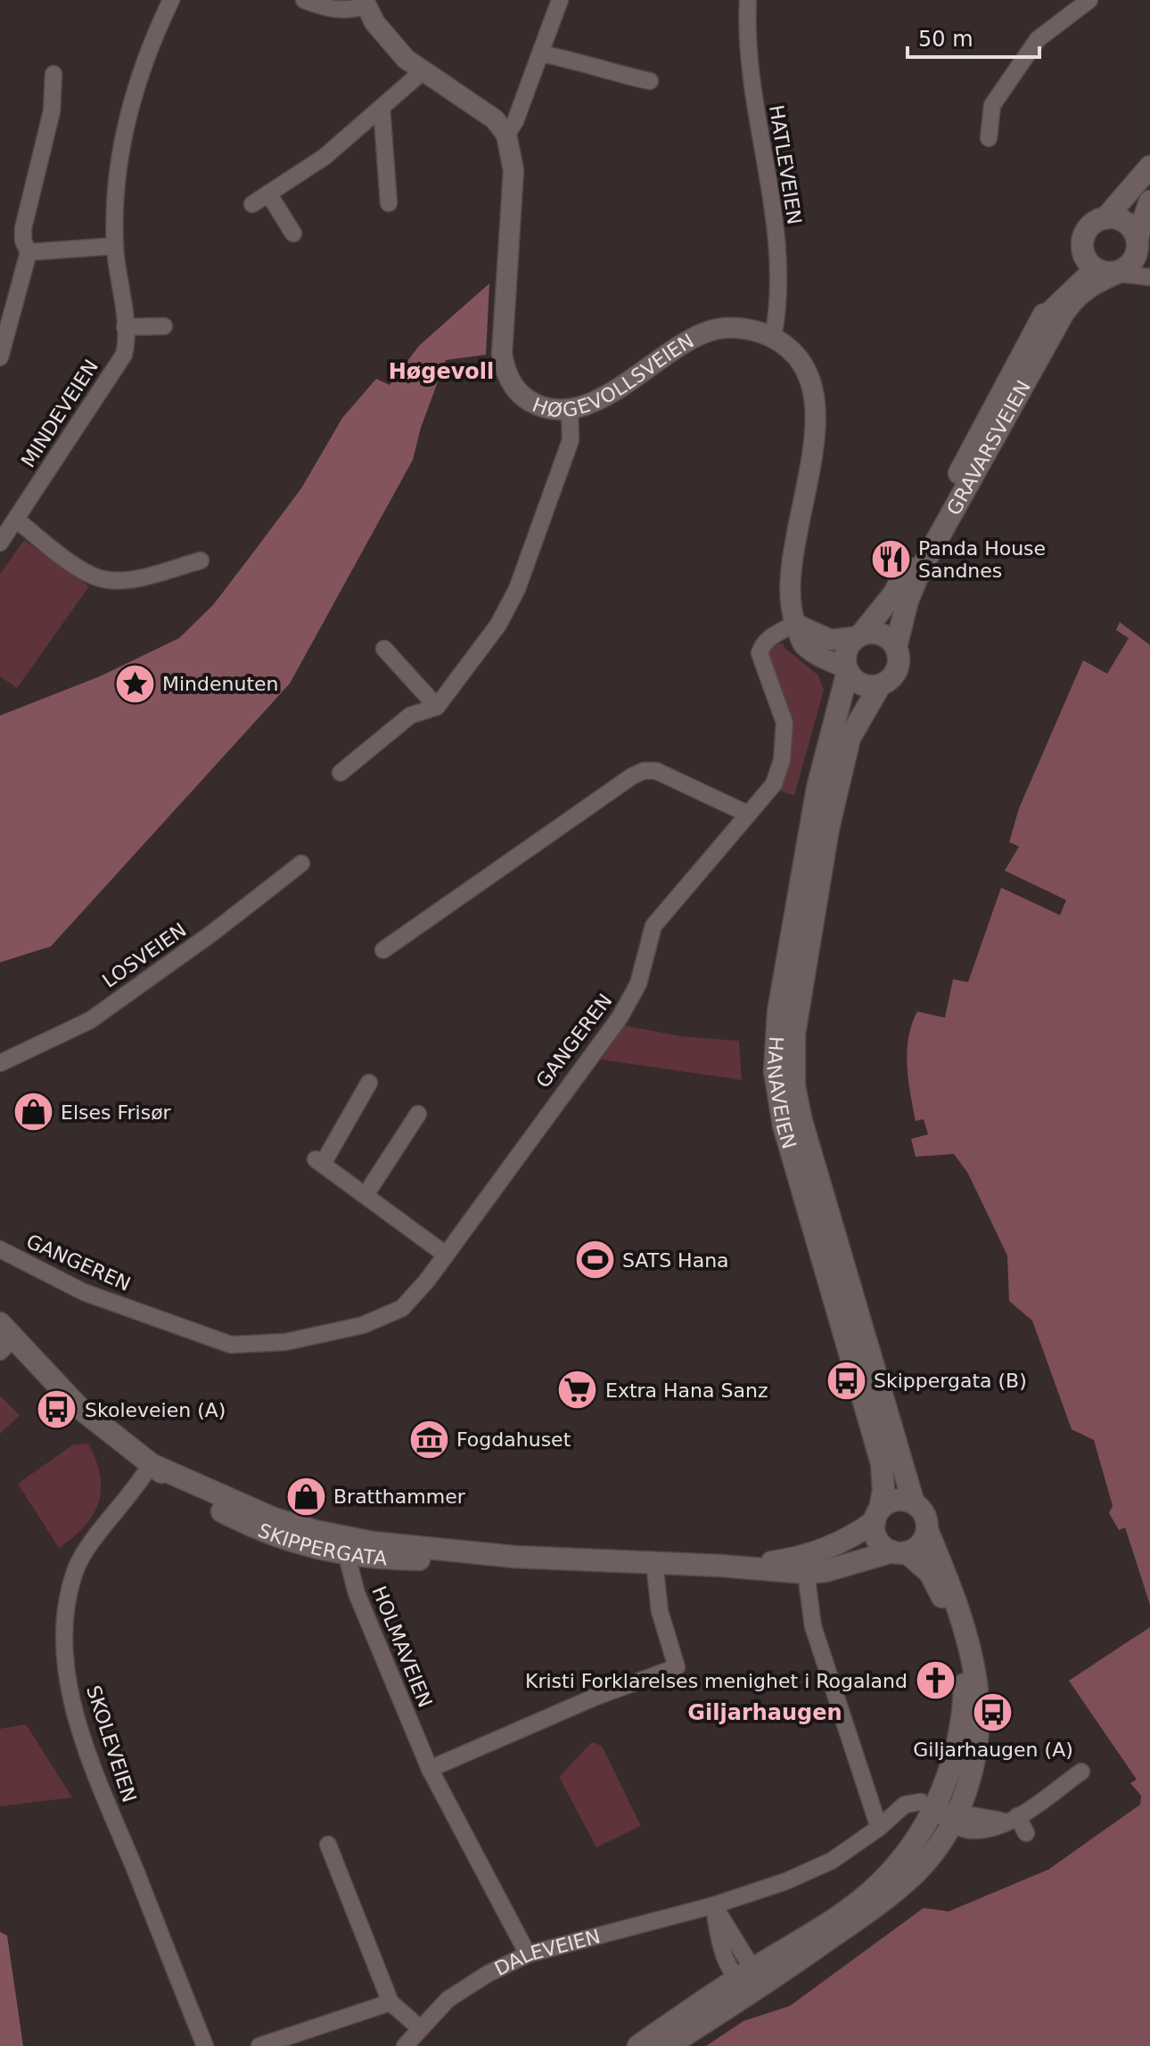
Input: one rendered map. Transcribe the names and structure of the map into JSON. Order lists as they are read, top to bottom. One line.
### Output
{"streets":{"main road":["GRAVARSVEIEN","HANAVEIEN","SKIPPERGATA"],"street":["HATLEVEIEN","HØGEVOLLSVEIEN","MINDEVEIEN","LOSVEIEN","GANGEREN","HOLMAVEIEN","SKOLEVEIEN","DALEVEIEN"]},"crossings":[["HATLEVEIEN","HØGEVOLLSVEIEN"],["HØGEVOLLSVEIEN","GRAVARSVEIEN"],["HØGEVOLLSVEIEN","GANGEREN"],["HØGEVOLLSVEIEN","HANAVEIEN"],["GRAVARSVEIEN","HANAVEIEN"],["HANAVEIEN","SKIPPERGATA"],["SKIPPERGATA","HOLMAVEIEN"],["SKIPPERGATA","SKOLEVEIEN"],["HOLMAVEIEN","DALEVEIEN"]],"districts":["Høgevoll","Giljarhaugen"],"places":{"restaurant":["Panda House Sandnes"],"place":["Mindenuten"],"shop":["Elses Frisør","Bratthammer"],"sports":["SATS Hana"],"bus stop":["Skippergata (B)","Skoleveien (A)","Giljarhaugen (A)"],"supermarket":["Extra Hana Sanz"],"museum":["Fogdahuset"],"church":["Kristi Forklarelses menighet i Rogaland"]},"scale_bar":"50 m"}
